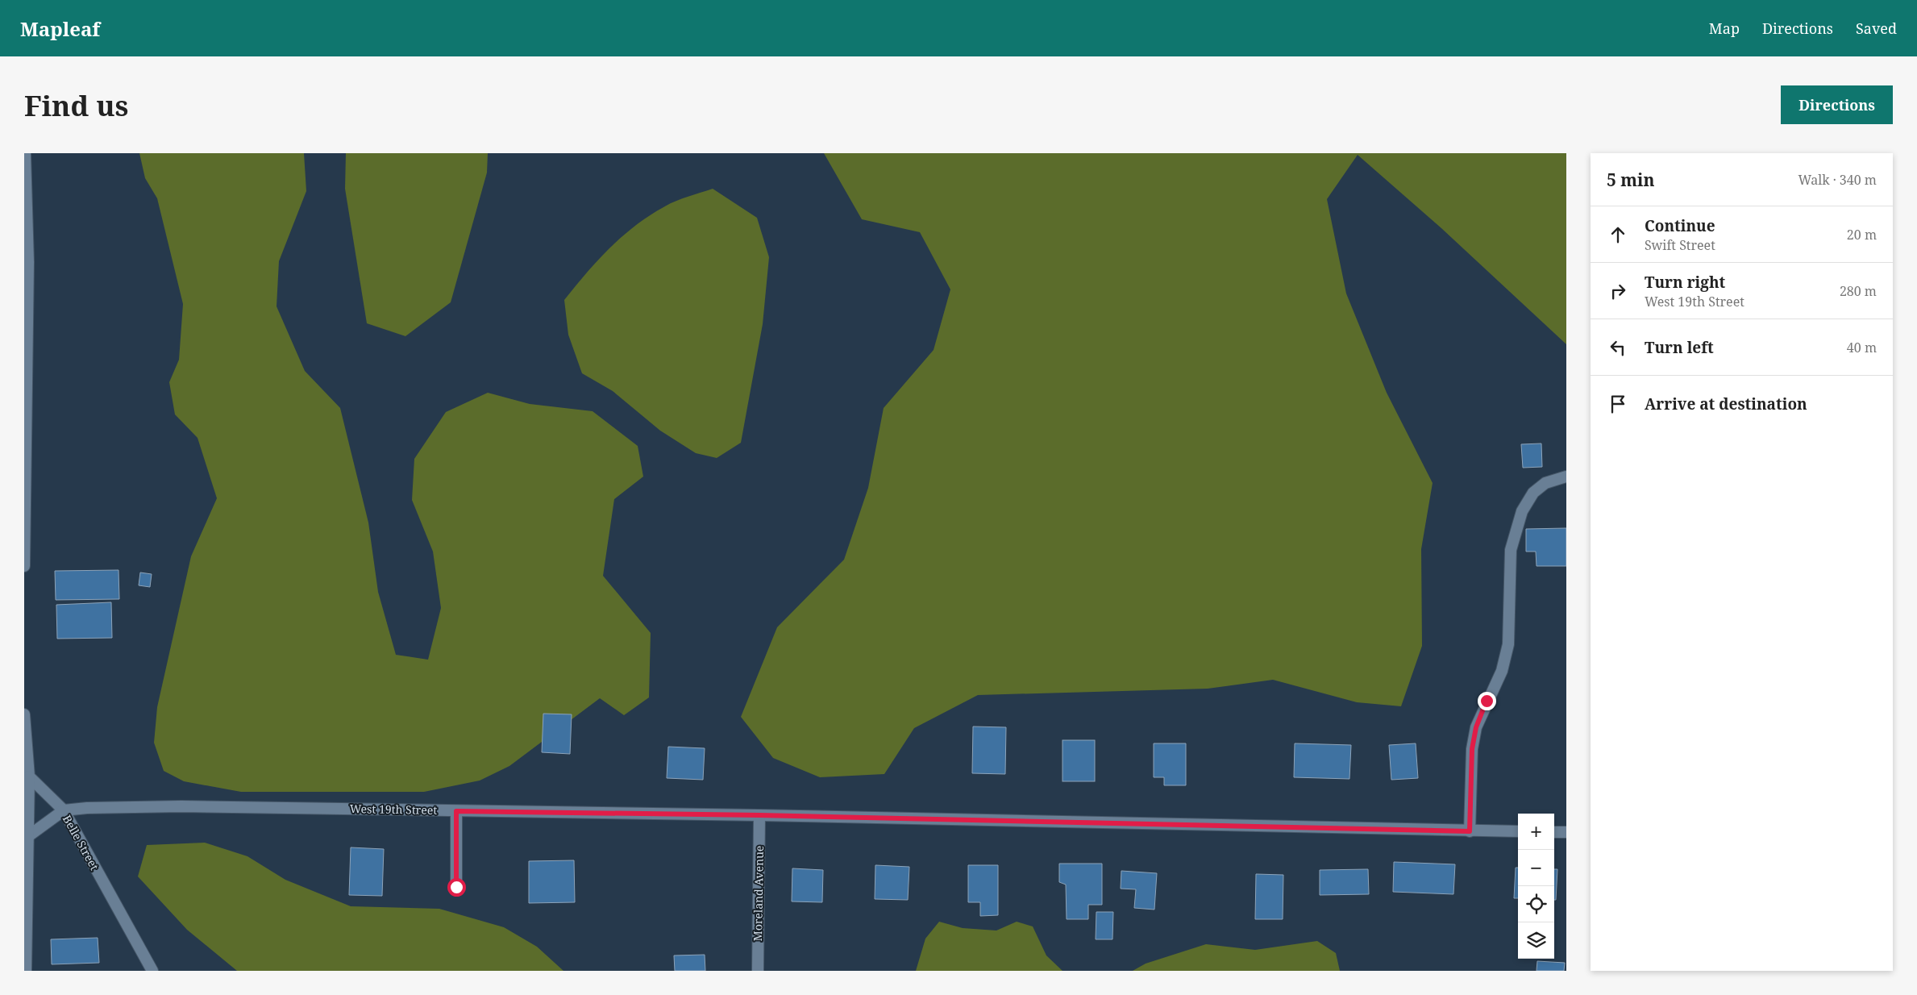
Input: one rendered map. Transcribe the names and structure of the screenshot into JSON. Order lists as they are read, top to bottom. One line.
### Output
{"streets":{"street":["West 19th Street","Belle Street","Moreland Avenue"]},"crossings":[["West 19th Street","Belle Street"],["West 19th Street","Moreland Avenue"]],"page":{"header":"Mapleaf","nav":["Map","Directions","Saved"],"buttons":"Directions","title":"Find us","heading":["5 min","Walk · 340 m"],"list":[["Continue","Swift Street","20 m"],["Turn right","West 19th Street","280 m"],["Turn left","40 m"],"Arrive at destination"],"map_buttons":["+","−"]}}
